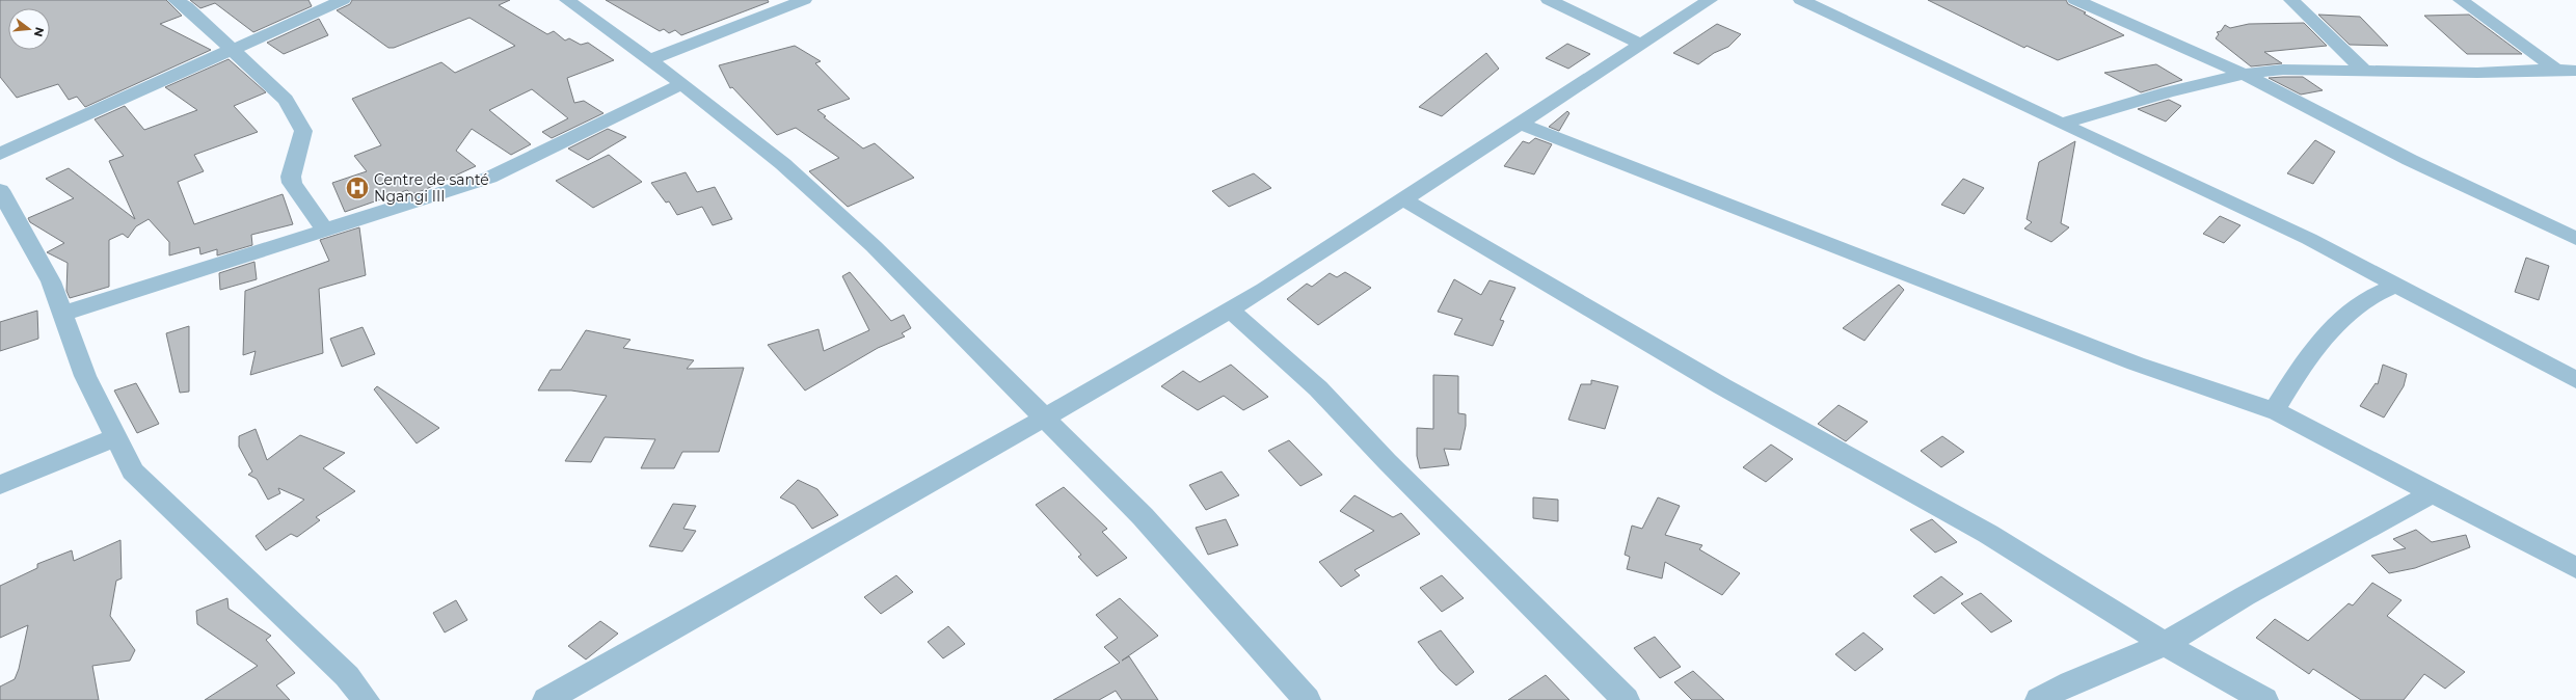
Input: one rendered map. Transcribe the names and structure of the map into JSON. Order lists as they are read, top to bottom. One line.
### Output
{"places":{"hospital":["Centre de santé Ngangi III"]},"north":"right"}
